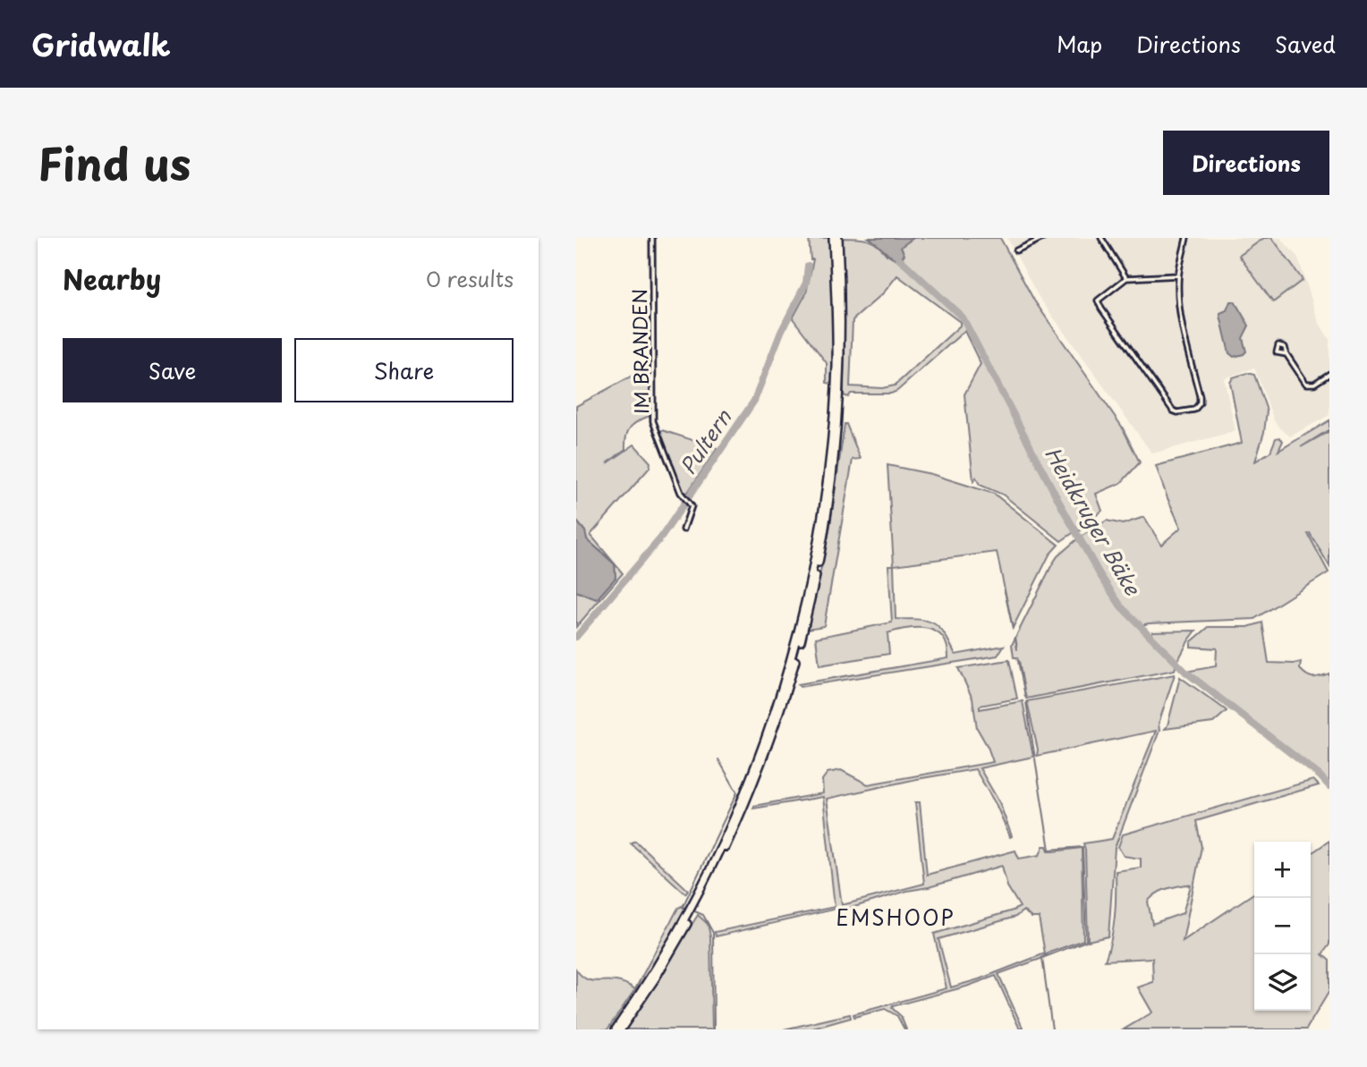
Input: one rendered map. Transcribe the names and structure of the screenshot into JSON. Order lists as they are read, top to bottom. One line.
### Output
{"streets":{"street":["IM BRANDEN"]},"districts":["EMSHOOP"],"water":["Pultern","Heidkruger Bäke"],"page":{"header":"Gridwalk","nav":["Map","Directions","Saved"],"title":"Find us","buttons":["Directions",["Save","Share"]],"heading":["Nearby","0 results"],"map_buttons":["+","−"]}}
